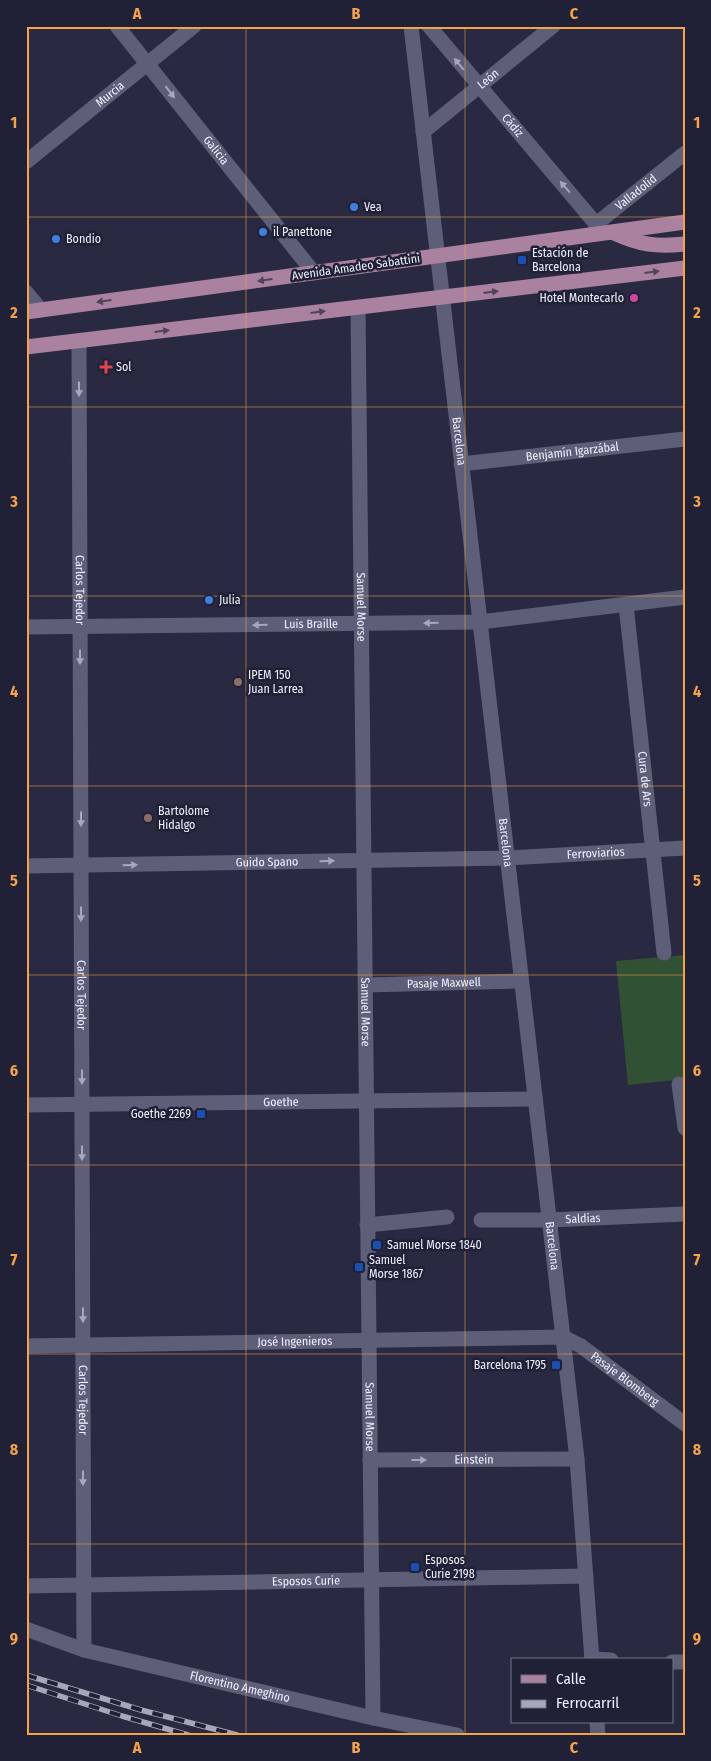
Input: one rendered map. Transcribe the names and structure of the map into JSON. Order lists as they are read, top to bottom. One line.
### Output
{"streets":{"main road":["Avenida Amadeo Sabattini"],"street":["León","Murcia","Cádiz","Galicia","Valladolid","Barcelona","Benjamín Igarzábal","Carlos Tejedor","Samuel Morse","Luis Braille","Cura de Ars","Ferroviarios","Guido Spano","Pasaje Maxwell","Goethe","Saldias","José Ingenieros","Pasaje Blomberg","Einstein","Esposos Curie","Florentino Ameghino"]},"crossings":[["León","Cádiz"],["León","Barcelona"],["Murcia","Galicia"],["Cádiz","Valladolid"],["Cádiz","Avenida Amadeo Sabattini"],["Galicia","Avenida Amadeo Sabattini"],["Valladolid","Avenida Amadeo Sabattini"],["Avenida Amadeo Sabattini","Barcelona"],["Barcelona","Benjamín Igarzábal"],["Barcelona","Luis Braille"],["Barcelona","Ferroviarios"],["Barcelona","Guido Spano"],["Barcelona","Pasaje Maxwell"],["Barcelona","Goethe"],["Barcelona","Saldias"],["Barcelona","José Ingenieros"],["Barcelona","Pasaje Blomberg"],["Barcelona","Einstein"],["Barcelona","Esposos Curie"],["Carlos Tejedor","Luis Braille"],["Carlos Tejedor","Guido Spano"],["Carlos Tejedor","Goethe"],["Carlos Tejedor","José Ingenieros"],["Carlos Tejedor","Esposos Curie"],["Carlos Tejedor","Florentino Ameghino"],["Samuel Morse","Luis Braille"],["Samuel Morse","Guido Spano"],["Samuel Morse","Pasaje Maxwell"],["Samuel Morse","Goethe"],["Samuel Morse","José Ingenieros"],["Samuel Morse","Einstein"],["Samuel Morse","Esposos Curie"],["Samuel Morse","Florentino Ameghino"],["Luis Braille","Cura de Ars"],["Cura de Ars","Ferroviarios"],["Ferroviarios","Guido Spano"],["José Ingenieros","Pasaje Blomberg"]],"one_way":["Cádiz","Galicia","Carlos Tejedor","Luis Braille","Guido Spano","Einstein"],"places":{"other":["Vea","il Panettone","Bondio","Hotel Montecarlo","Julia","IPEM 150 Juan Larrea","Bartolome Hidalgo"],"transit":["Estación de Barcelona","Goethe 2269","Samuel Morse 1840","Samuel Morse 1867","Barcelona 1795","Esposos Curie 2198"],"health":["Sol"]},"legend":["Calle","Ferrocarril"],"grid":{"columns":["A","B","C"],"rows":["1","2","3","4","5","6","7","8","9"]}}
